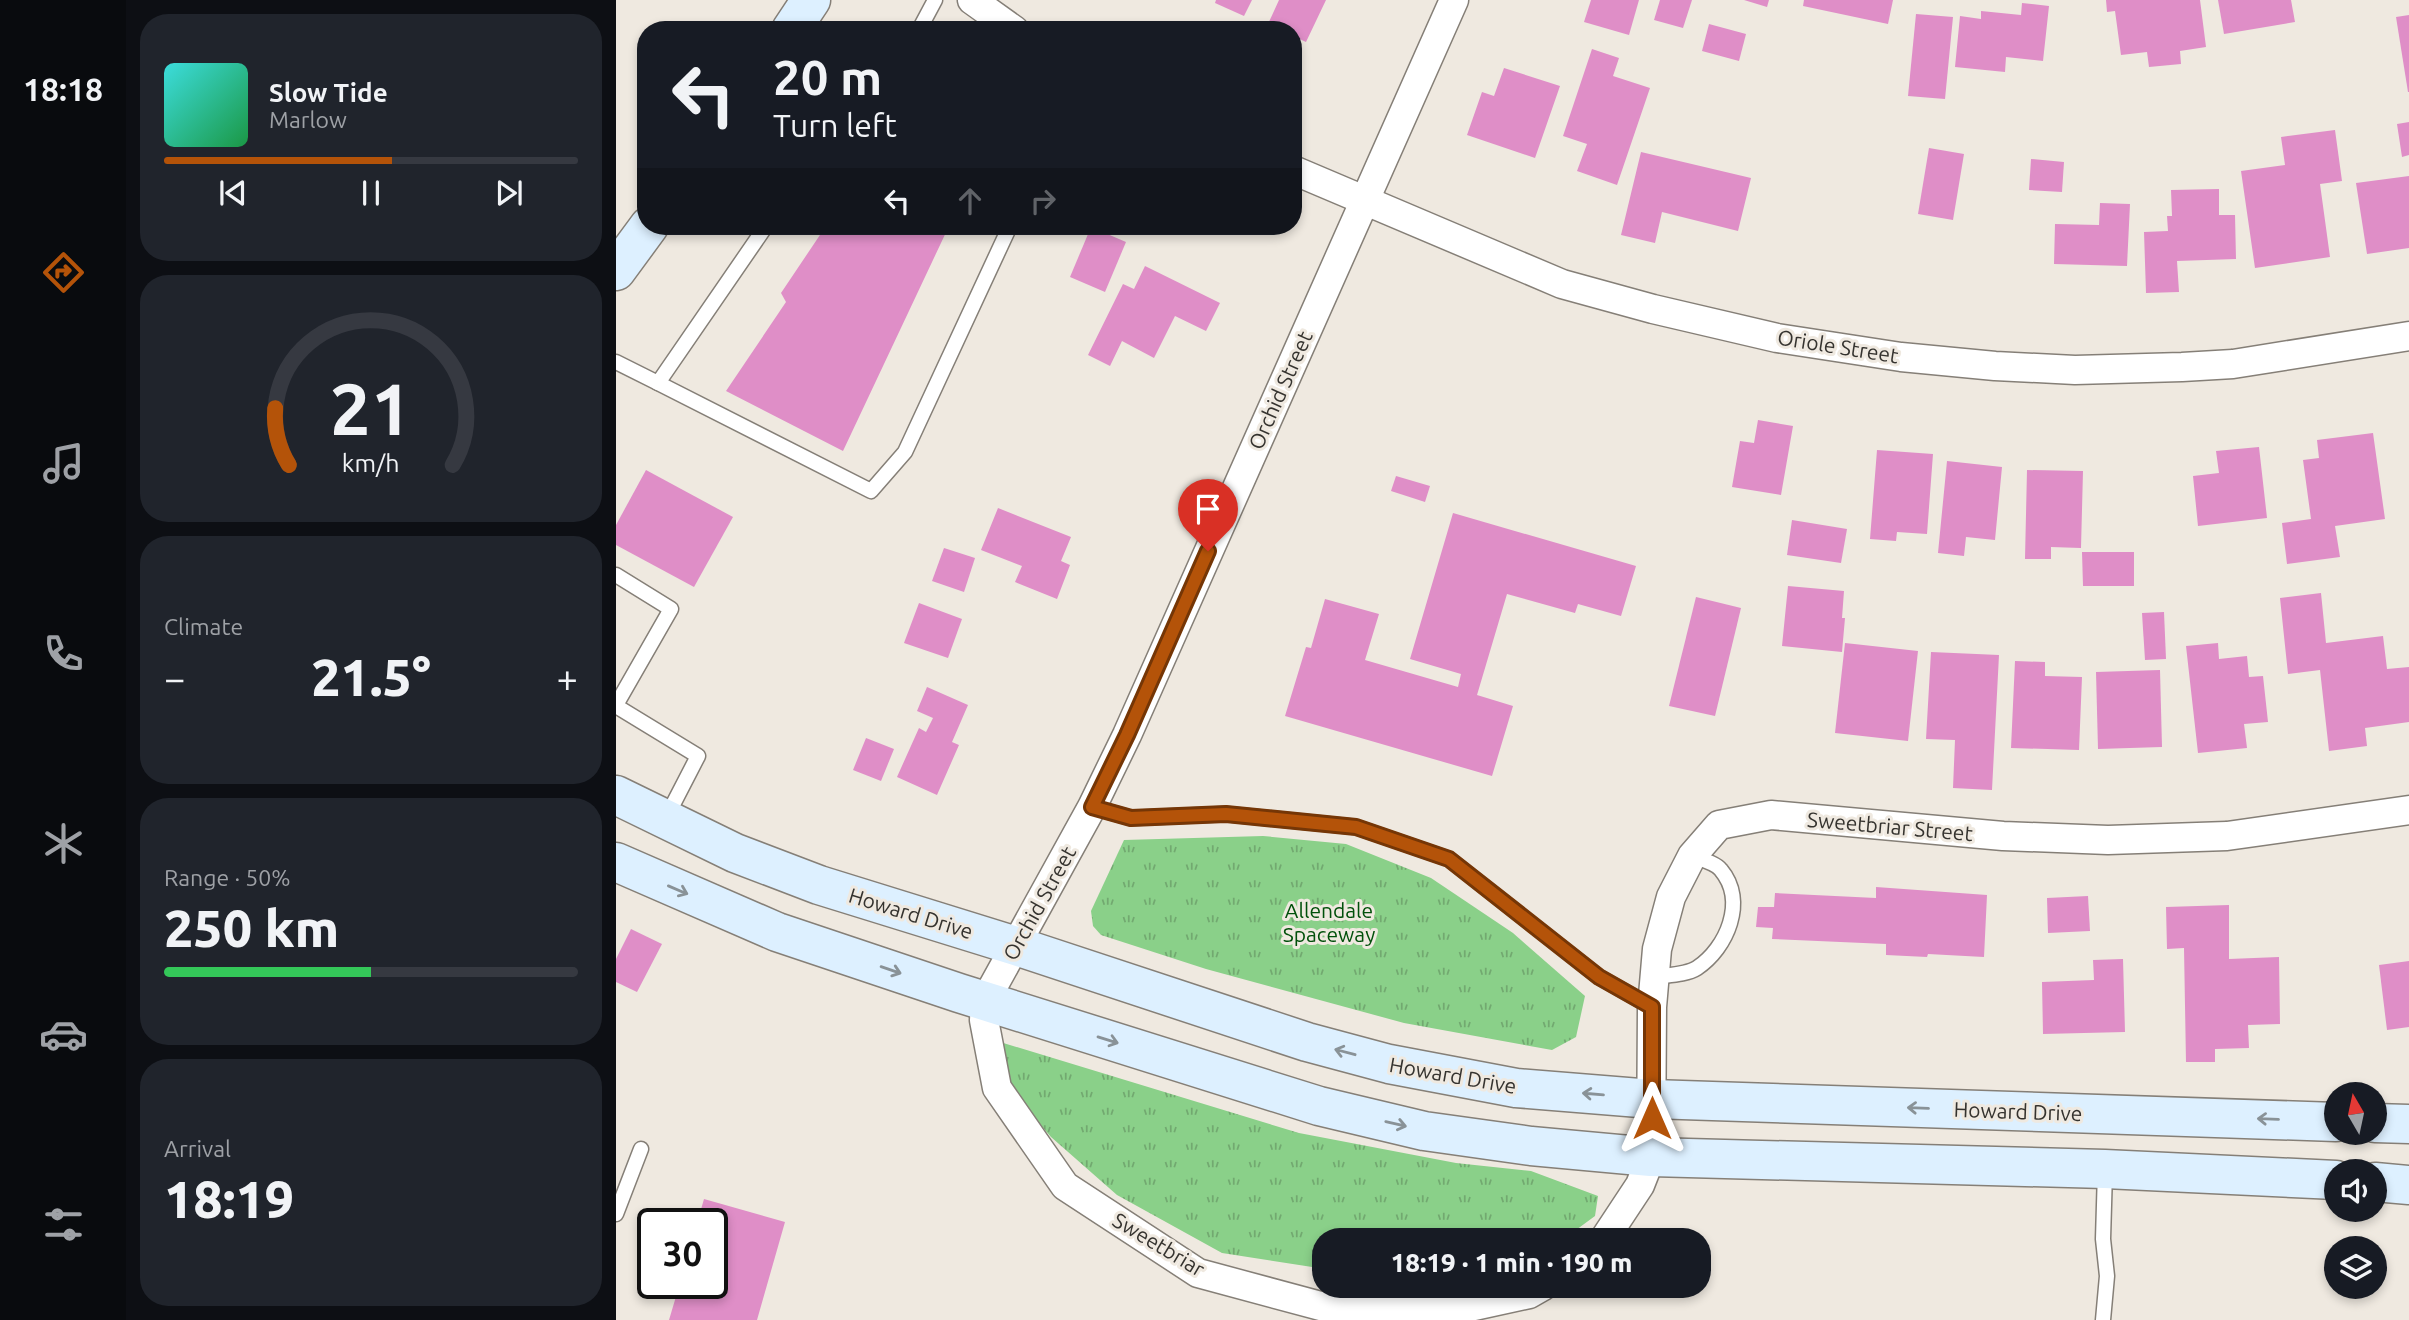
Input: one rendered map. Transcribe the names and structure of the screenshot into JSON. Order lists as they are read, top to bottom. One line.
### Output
{"streets":{"main road":["Howard Drive"],"street":["Oriole Street","Orchid Street","Sweetbriar Street","Sweetbriar"]},"crossings":[["Oriole Street","Orchid Street"],["Orchid Street","Howard Drive"],["Orchid Street","Sweetbriar"],["Sweetbriar Street","Howard Drive"]],"parks":["Allendale Spaceway"],"north":"top","page":{"tabs":"18:18","turn":["20 m","Turn left"],"song":["Slow Tide","Marlow"],"tile":["Climate",["Range · 50%","250 km"],["Arrival","18:19"]],"heat":["−","21.5°","+"],"limit":"30","trip":"18:19 · 1 min · 190 m","gauge":["21","km/h"]}}
